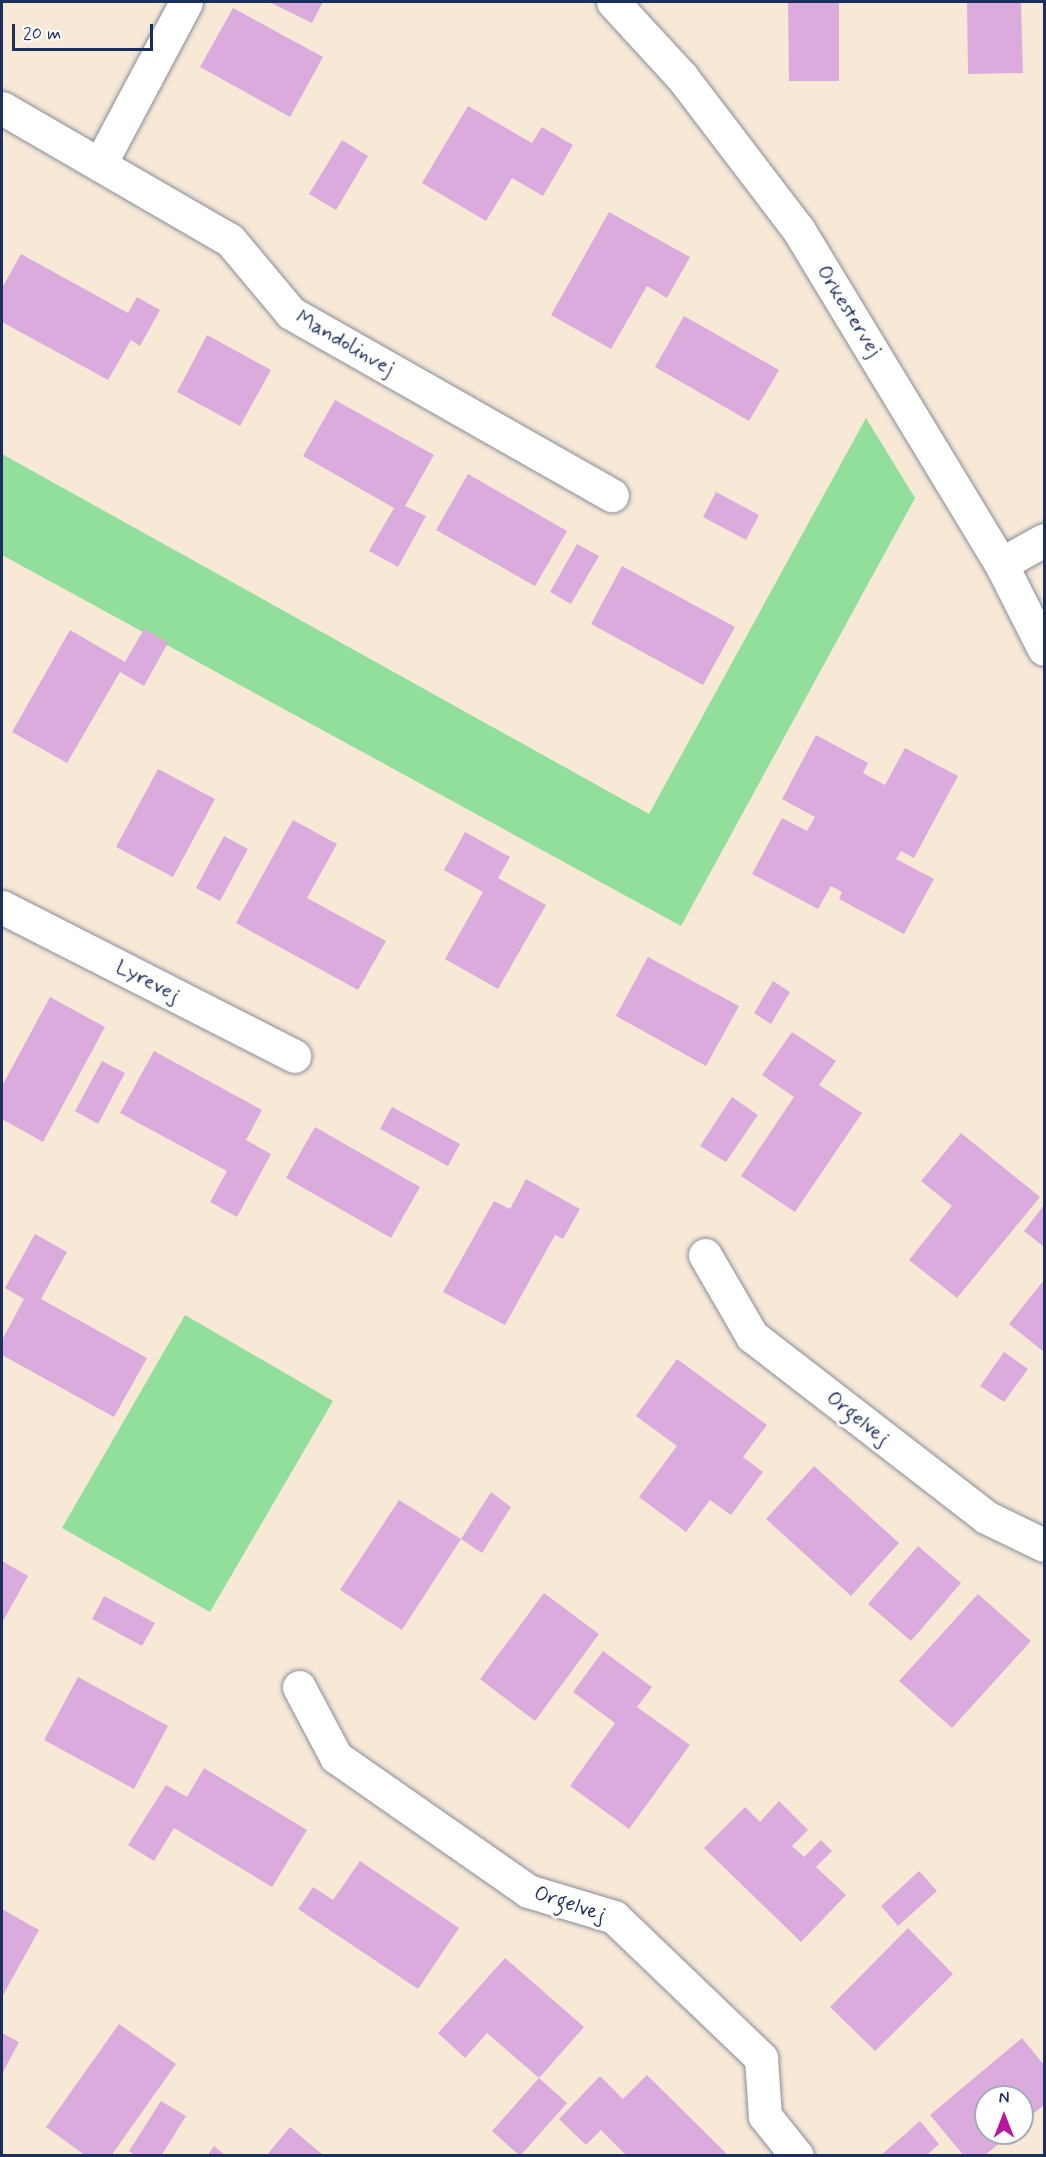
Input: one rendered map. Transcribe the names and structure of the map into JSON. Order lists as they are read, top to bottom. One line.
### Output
{"streets":{"street":["Orkestervej","Mandolinvej","Lyrevej","Orgelvej"]},"scale_bar":"20 m","north":"top"}
